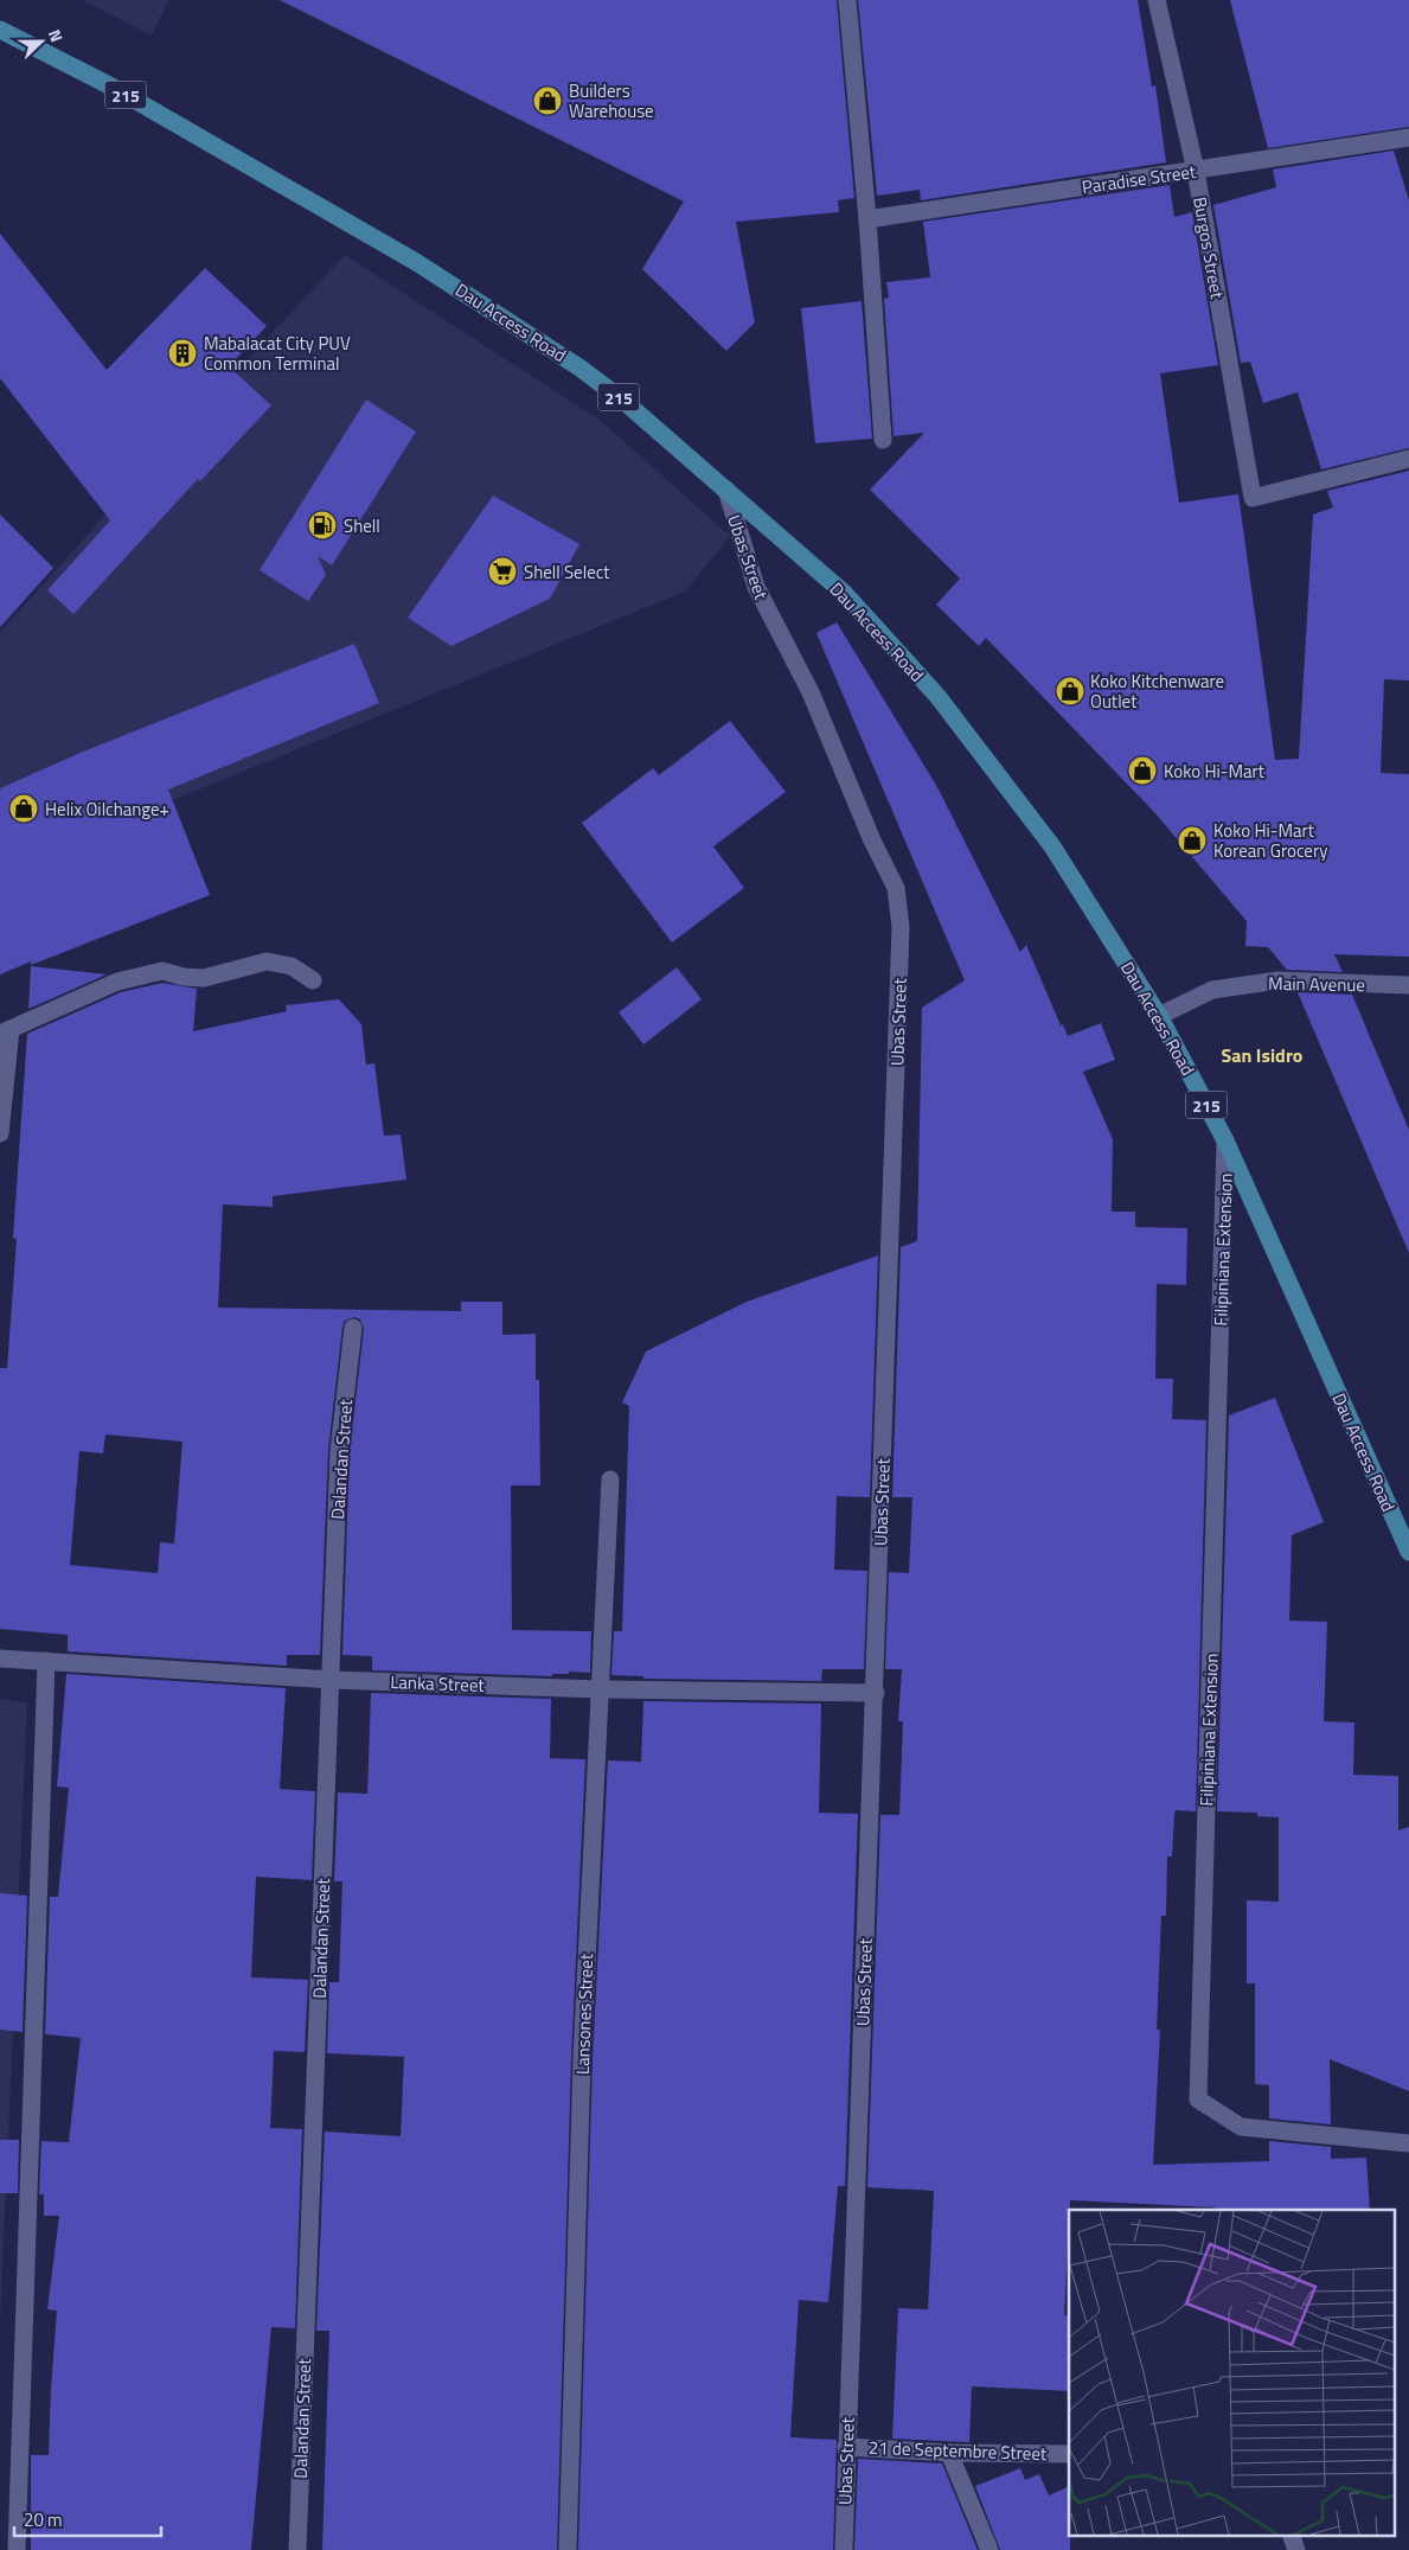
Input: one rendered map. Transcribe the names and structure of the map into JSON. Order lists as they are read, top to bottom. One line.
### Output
{"streets":{"main road":["215","Dau Access Road"],"street":["Paradise Street","Burgos Street","Ubas Street","Main Avenue","Filipiniana Extension","Dalandan Street","Lanka Street","Lansones Street","21 de Septembre Street"]},"crossings":[["Paradise Street","Burgos Street"],["Dau Access Road","Ubas Street"],["Dau Access Road","Main Avenue"],["Dau Access Road","Filipiniana Extension"],["Ubas Street","Lanka Street"],["Ubas Street","21 de Septembre Street"],["Dalandan Street","Lanka Street"],["Lanka Street","Lansones Street"]],"districts":["San Isidro"],"places":{"shop":["Builders Warehouse","Koko Kitchenware Outlet","Koko Hi-Mart","Helix Oilchange+","Koko Hi-Mart Korean Grocery"],"building":["Mabalacat City PUV Common Terminal"],"fuel station":["Shell"],"supermarket":["Shell Select"]},"scale_bar":"20 m","north":"right"}
